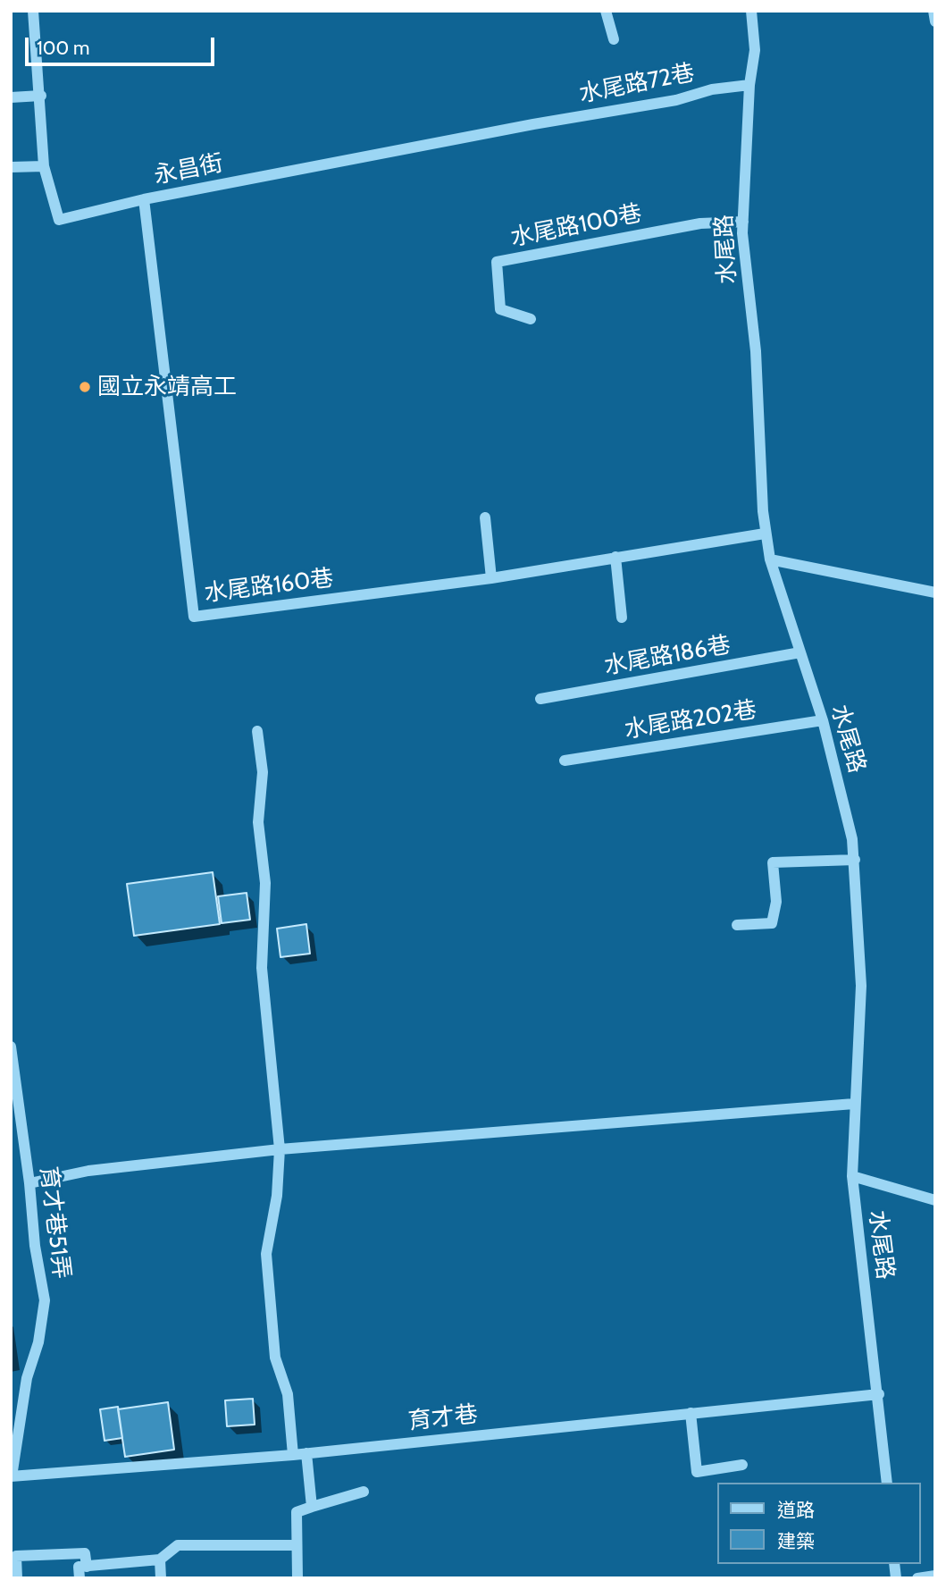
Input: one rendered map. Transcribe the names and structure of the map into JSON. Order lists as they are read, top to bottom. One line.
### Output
{"streets":{"street":["水尾路72巷","永昌街","水尾路100巷","水尾路","水尾路160巷","水尾路186巷","水尾路202巷","育才巷51弄","育才巷"]},"crossings":[["水尾路72巷","永昌街"],["水尾路72巷","水尾路"],["永昌街","水尾路160巷"],["水尾路100巷","水尾路"],["水尾路","水尾路160巷"],["水尾路","水尾路186巷"],["水尾路","水尾路202巷"],["水尾路","育才巷"],["育才巷51弄","育才巷"]],"places":["國立永靖高工"],"legend":["道路","建築"],"scale_bar":"100 m"}
